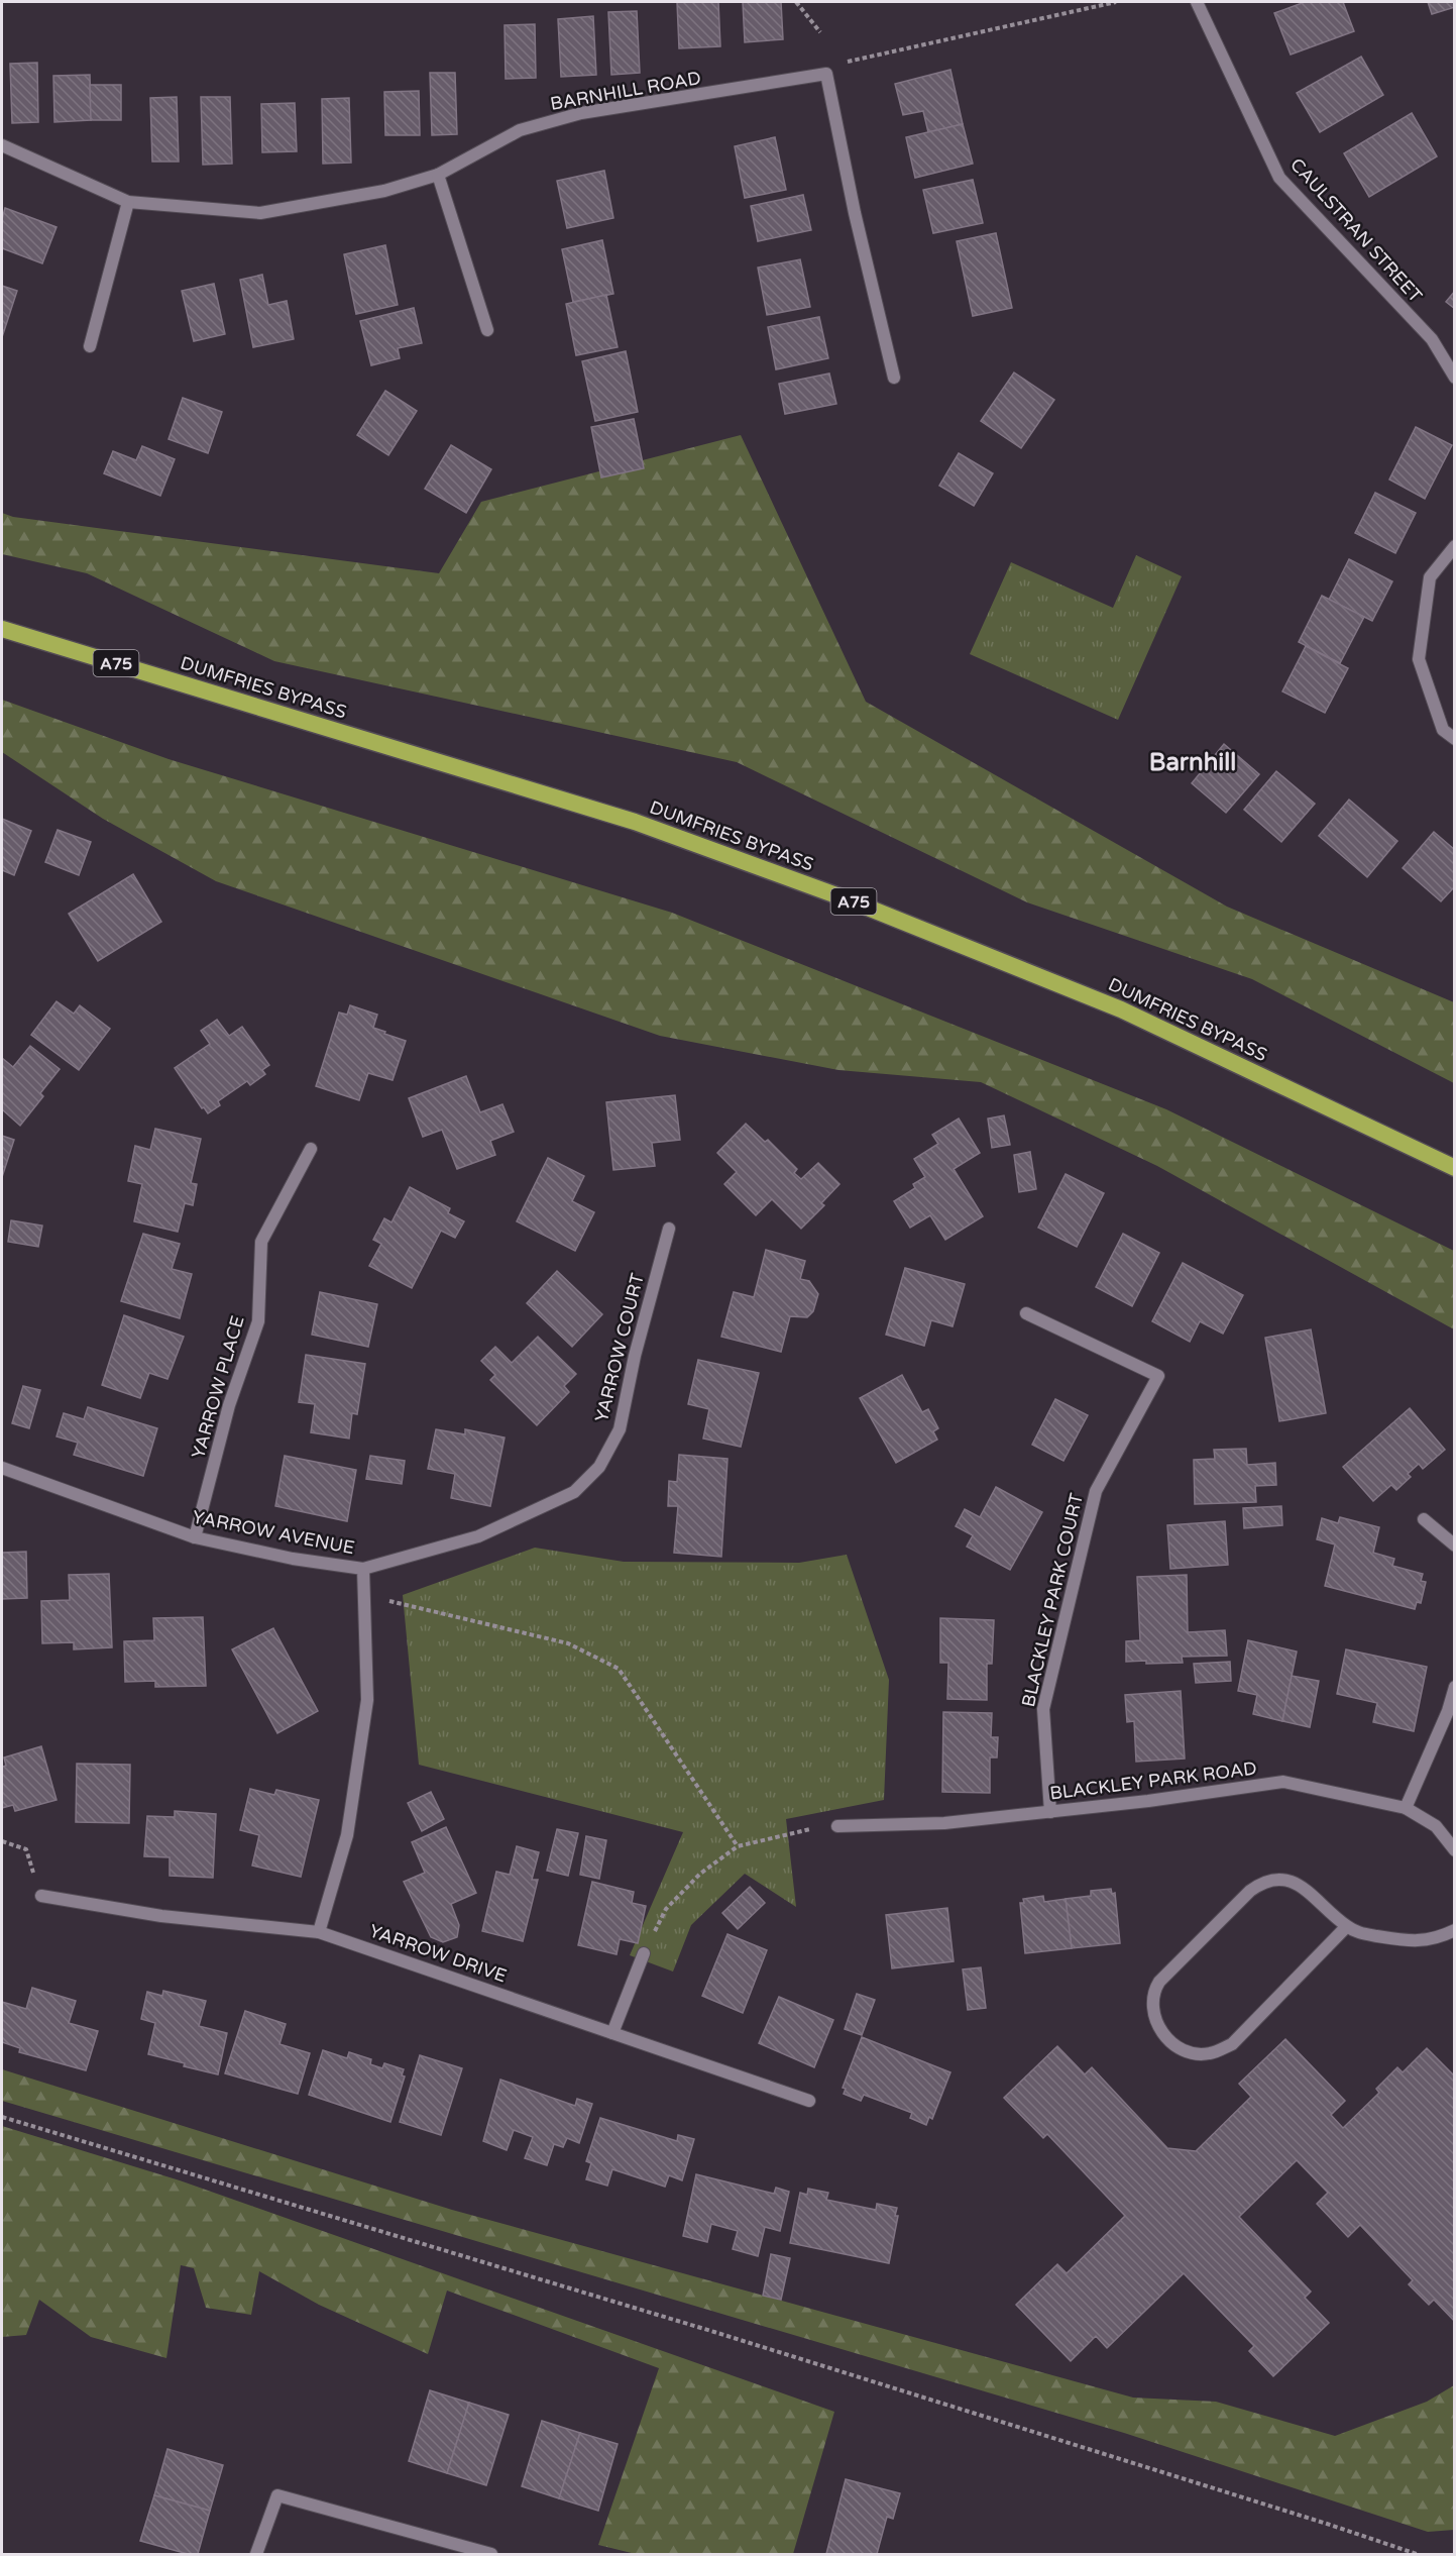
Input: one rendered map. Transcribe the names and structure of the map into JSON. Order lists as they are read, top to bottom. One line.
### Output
{"streets":{"highway":["A75","DUMFRIES BYPASS"],"street":["BARNHILL ROAD","CAULSTRAN STREET","YARROW COURT","YARROW PLACE","YARROW AVENUE","BLACKLEY PARK COURT","BLACKLEY PARK ROAD","YARROW DRIVE"]},"crossings":[["YARROW COURT","YARROW AVENUE"],["YARROW PLACE","YARROW AVENUE"],["YARROW AVENUE","YARROW DRIVE"],["BLACKLEY PARK COURT","BLACKLEY PARK ROAD"]],"districts":["Barnhill"]}
